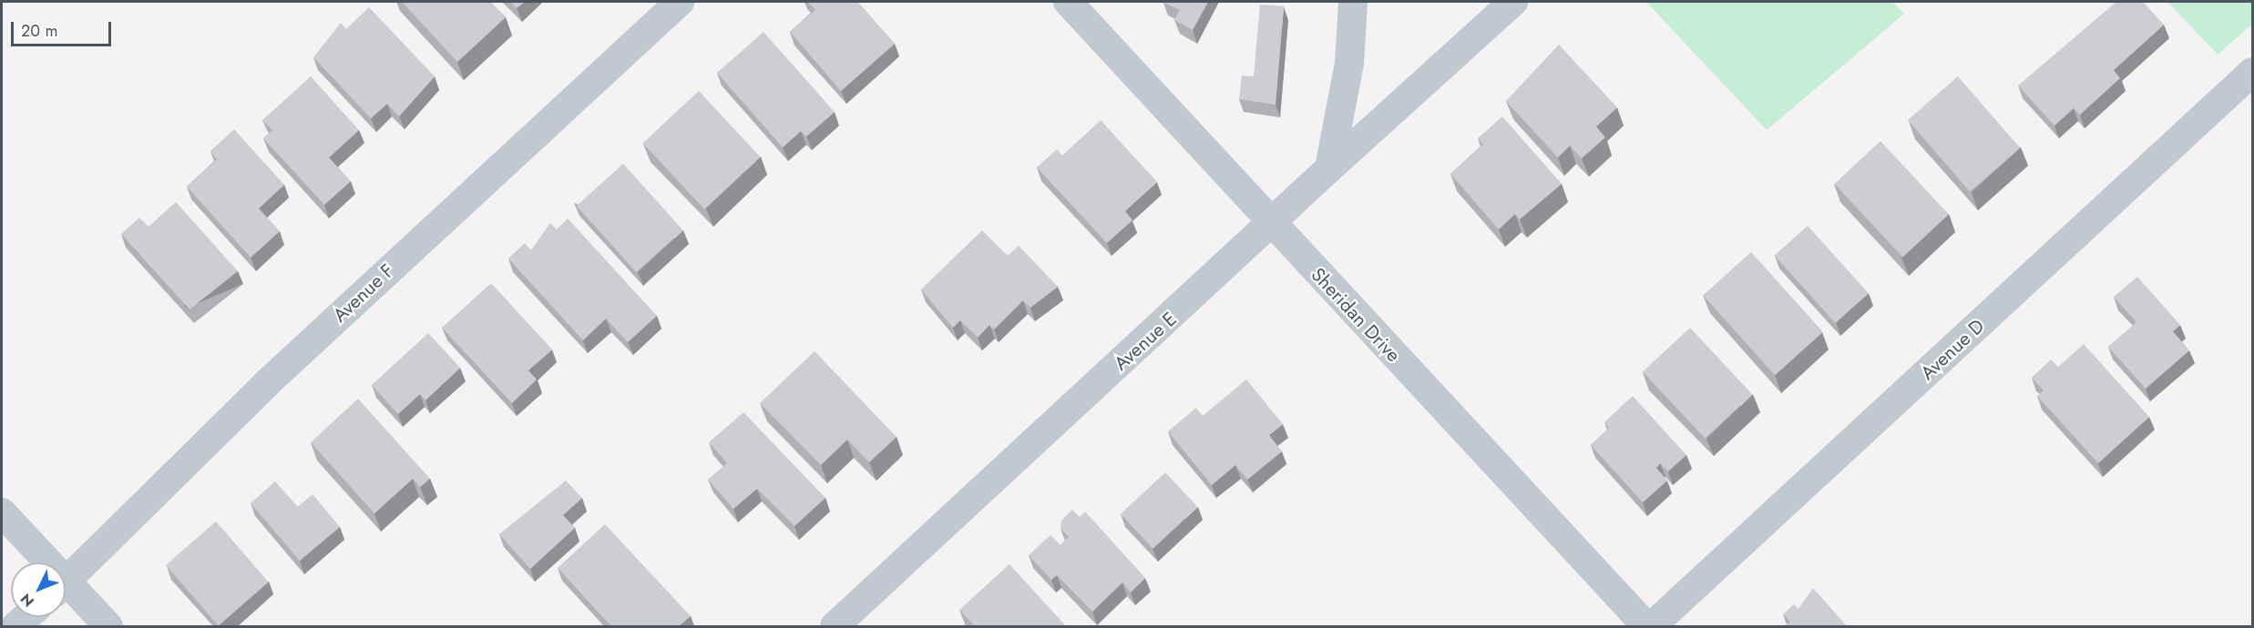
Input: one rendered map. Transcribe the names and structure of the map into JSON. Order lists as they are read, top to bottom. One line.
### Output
{"streets":{"street":["Avenue F","Sheridan Drive","Avenue E","Avenue D"]},"crossings":[["Sheridan Drive","Avenue E"]],"scale_bar":"20 m","north":"bottom left"}
